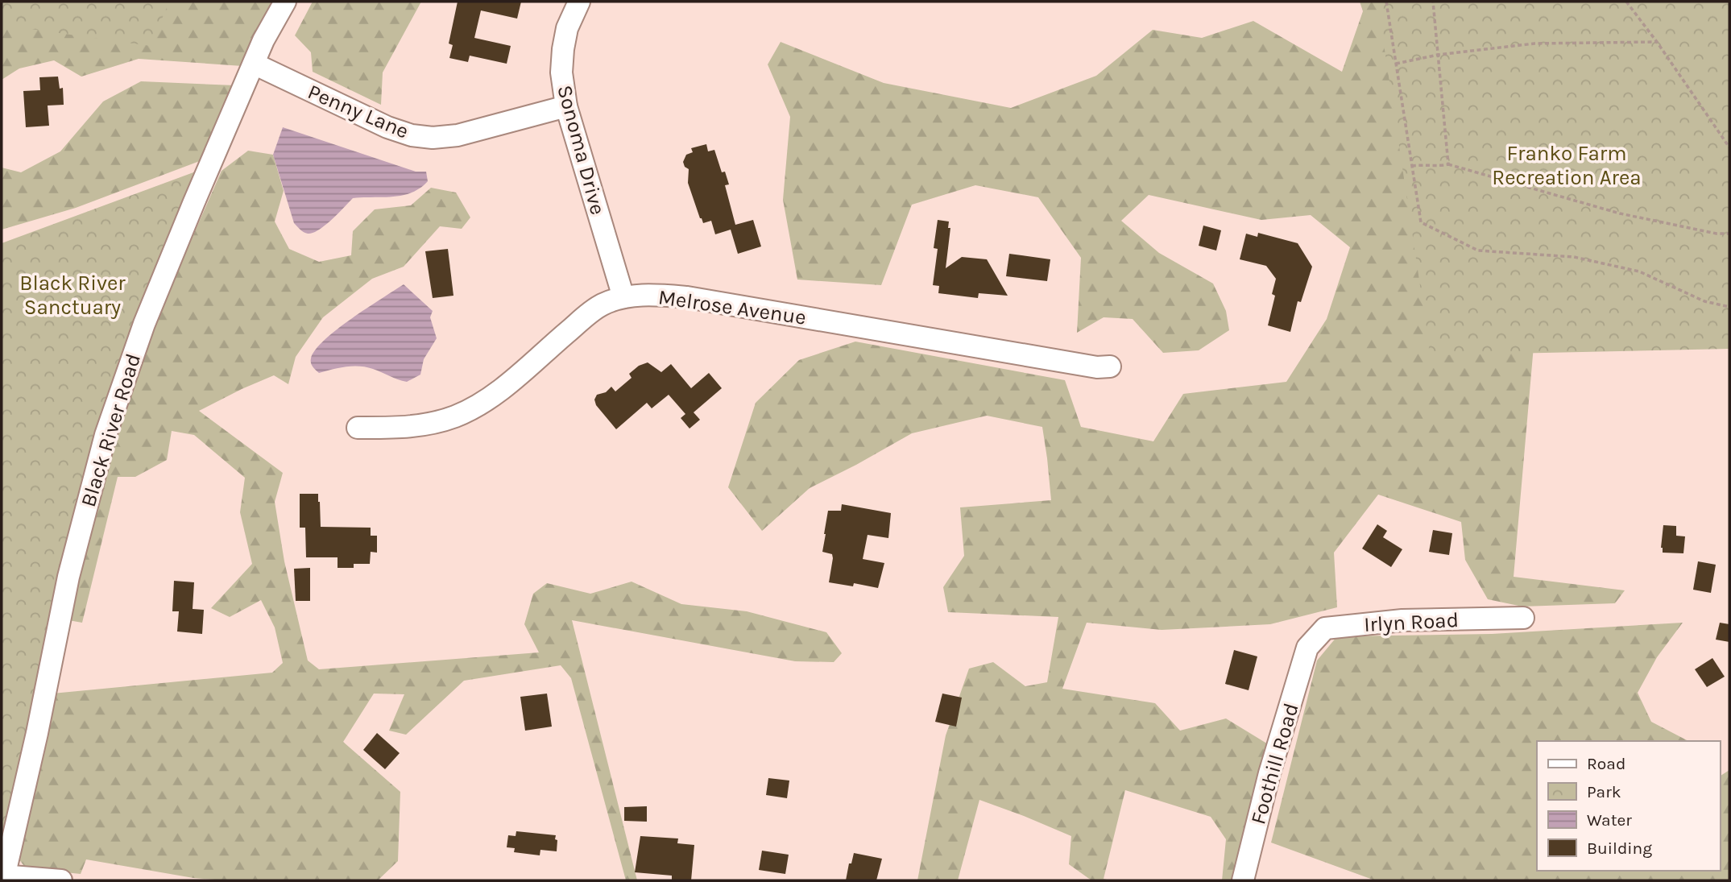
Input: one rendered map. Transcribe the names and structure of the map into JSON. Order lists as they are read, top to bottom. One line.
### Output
{"streets":{"street":["Penny Lane","Sonoma Drive","Melrose Avenue","Black River Road","Irlyn Road","Foothill Road"]},"crossings":[["Penny Lane","Sonoma Drive"],["Penny Lane","Black River Road"],["Sonoma Drive","Melrose Avenue"],["Irlyn Road","Foothill Road"]],"parks":["Franko Farm Recreation Area","Black River Sanctuary"],"legend":["Road","Park","Water","Building"]}
